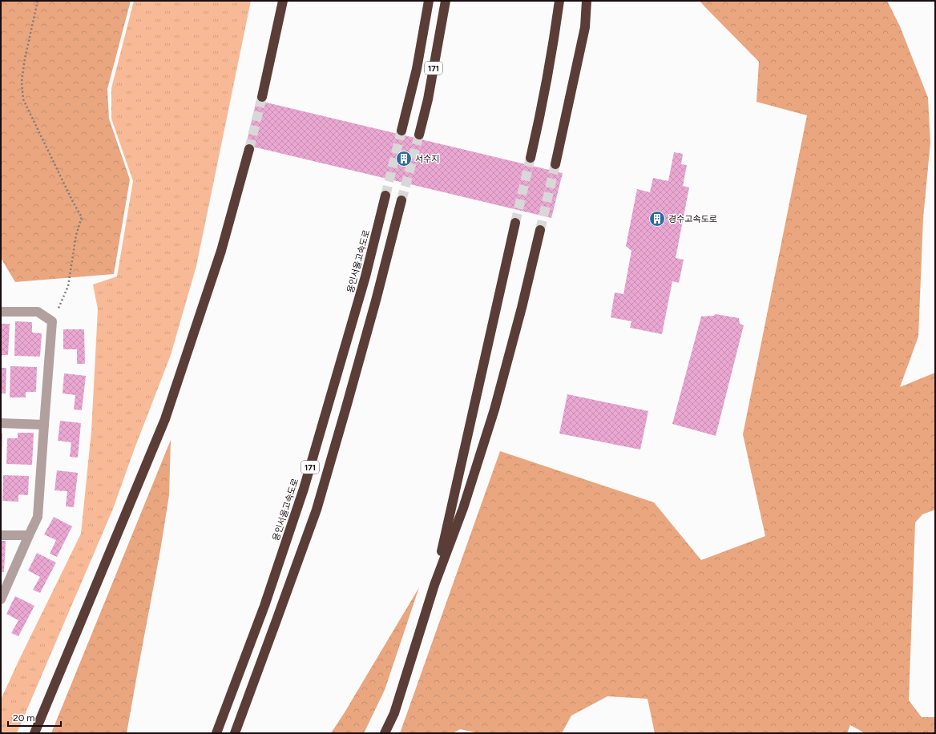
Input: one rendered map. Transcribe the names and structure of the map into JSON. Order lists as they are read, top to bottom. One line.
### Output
{"streets":{"highway":["171","용인서울고속도로"]},"places":{"building":["서수지","경수고속도로"]},"scale_bar":"20 m"}
